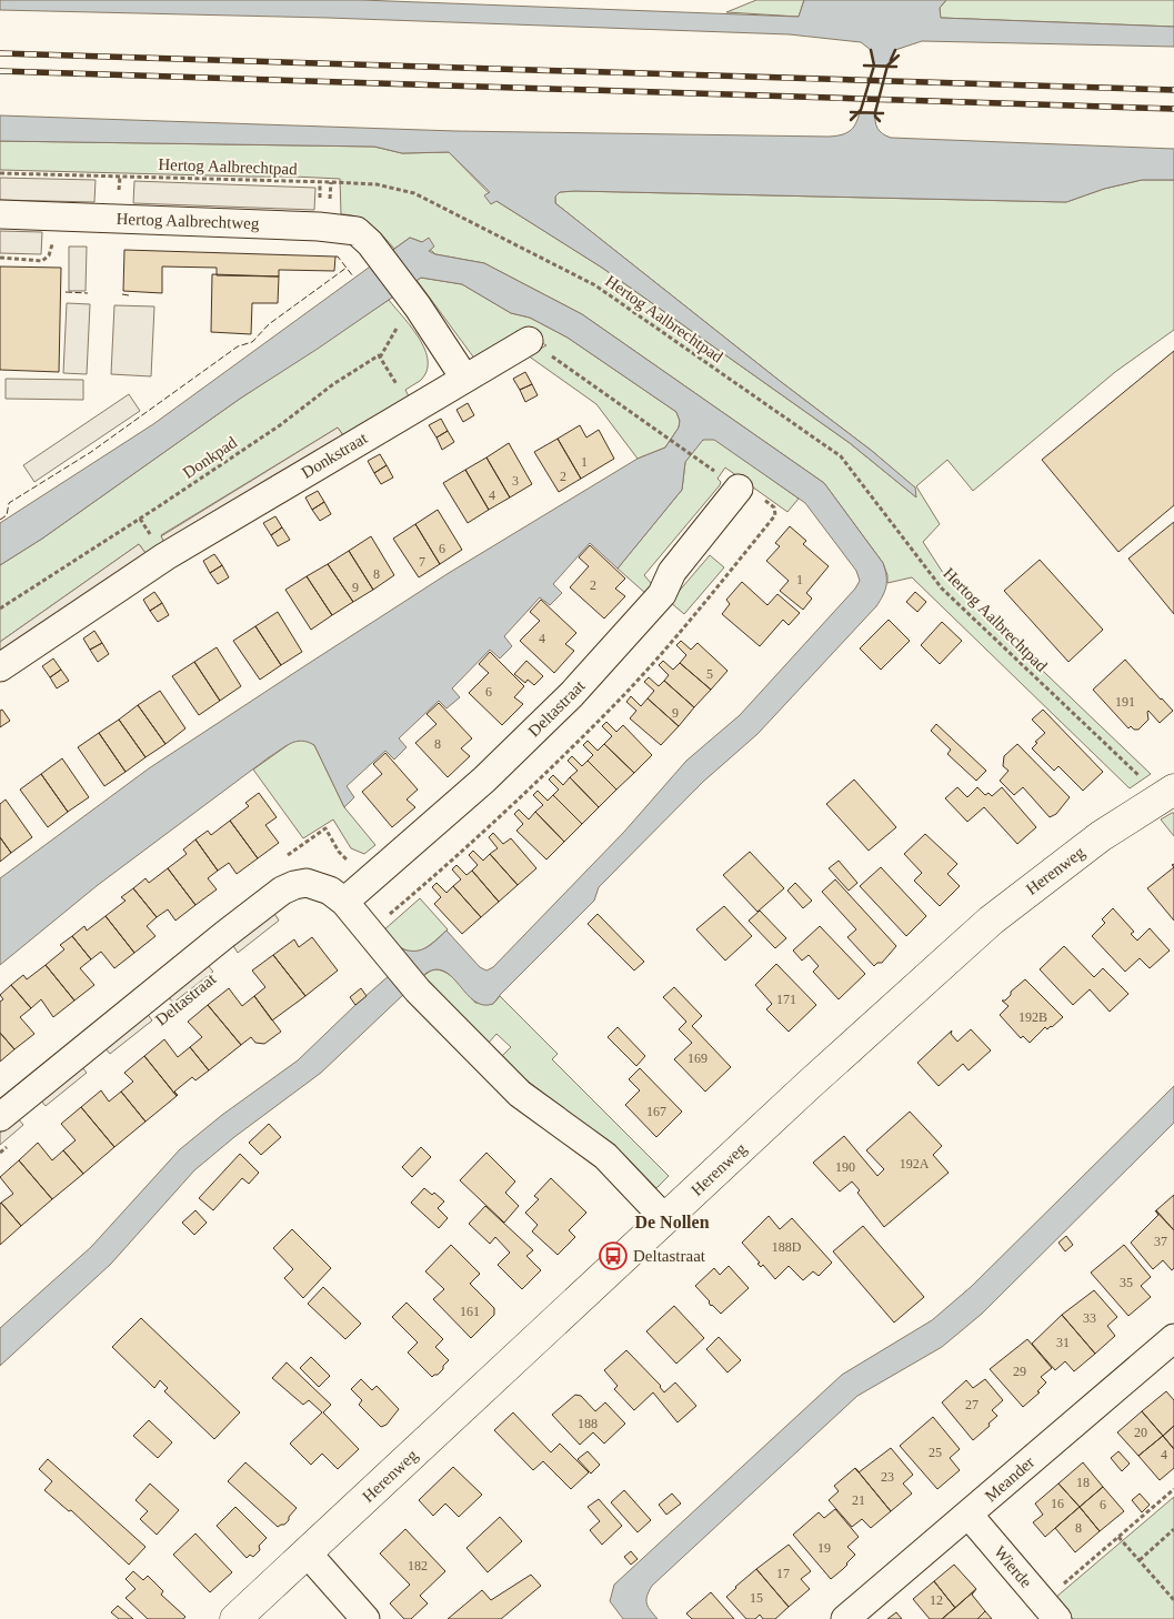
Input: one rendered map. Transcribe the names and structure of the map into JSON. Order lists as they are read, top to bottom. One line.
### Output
{"streets":{"street":["Hertog Aalbrechtweg","Donkstraat","Deltastraat","Herenweg","Meander","Wierde"],"path":["Hertog Aalbrechtpad","Donkpad"]},"crossings":[["Hertog Aalbrechtpad","Herenweg"],["Deltastraat","Herenweg"],["Meander","Wierde"]],"districts":["De Nollen"],"places":{"bus stop":["Deltastraat"]},"house_numbers":["1","2","3","4","6","7","8","1","2","9","4","5","6","191","9","8","171","192B","169","167","192A","190","37","188D","35","161","33","31","29","27","188","20","25","4","23","18","21","16","6","8","19","182","17","15","12"]}
